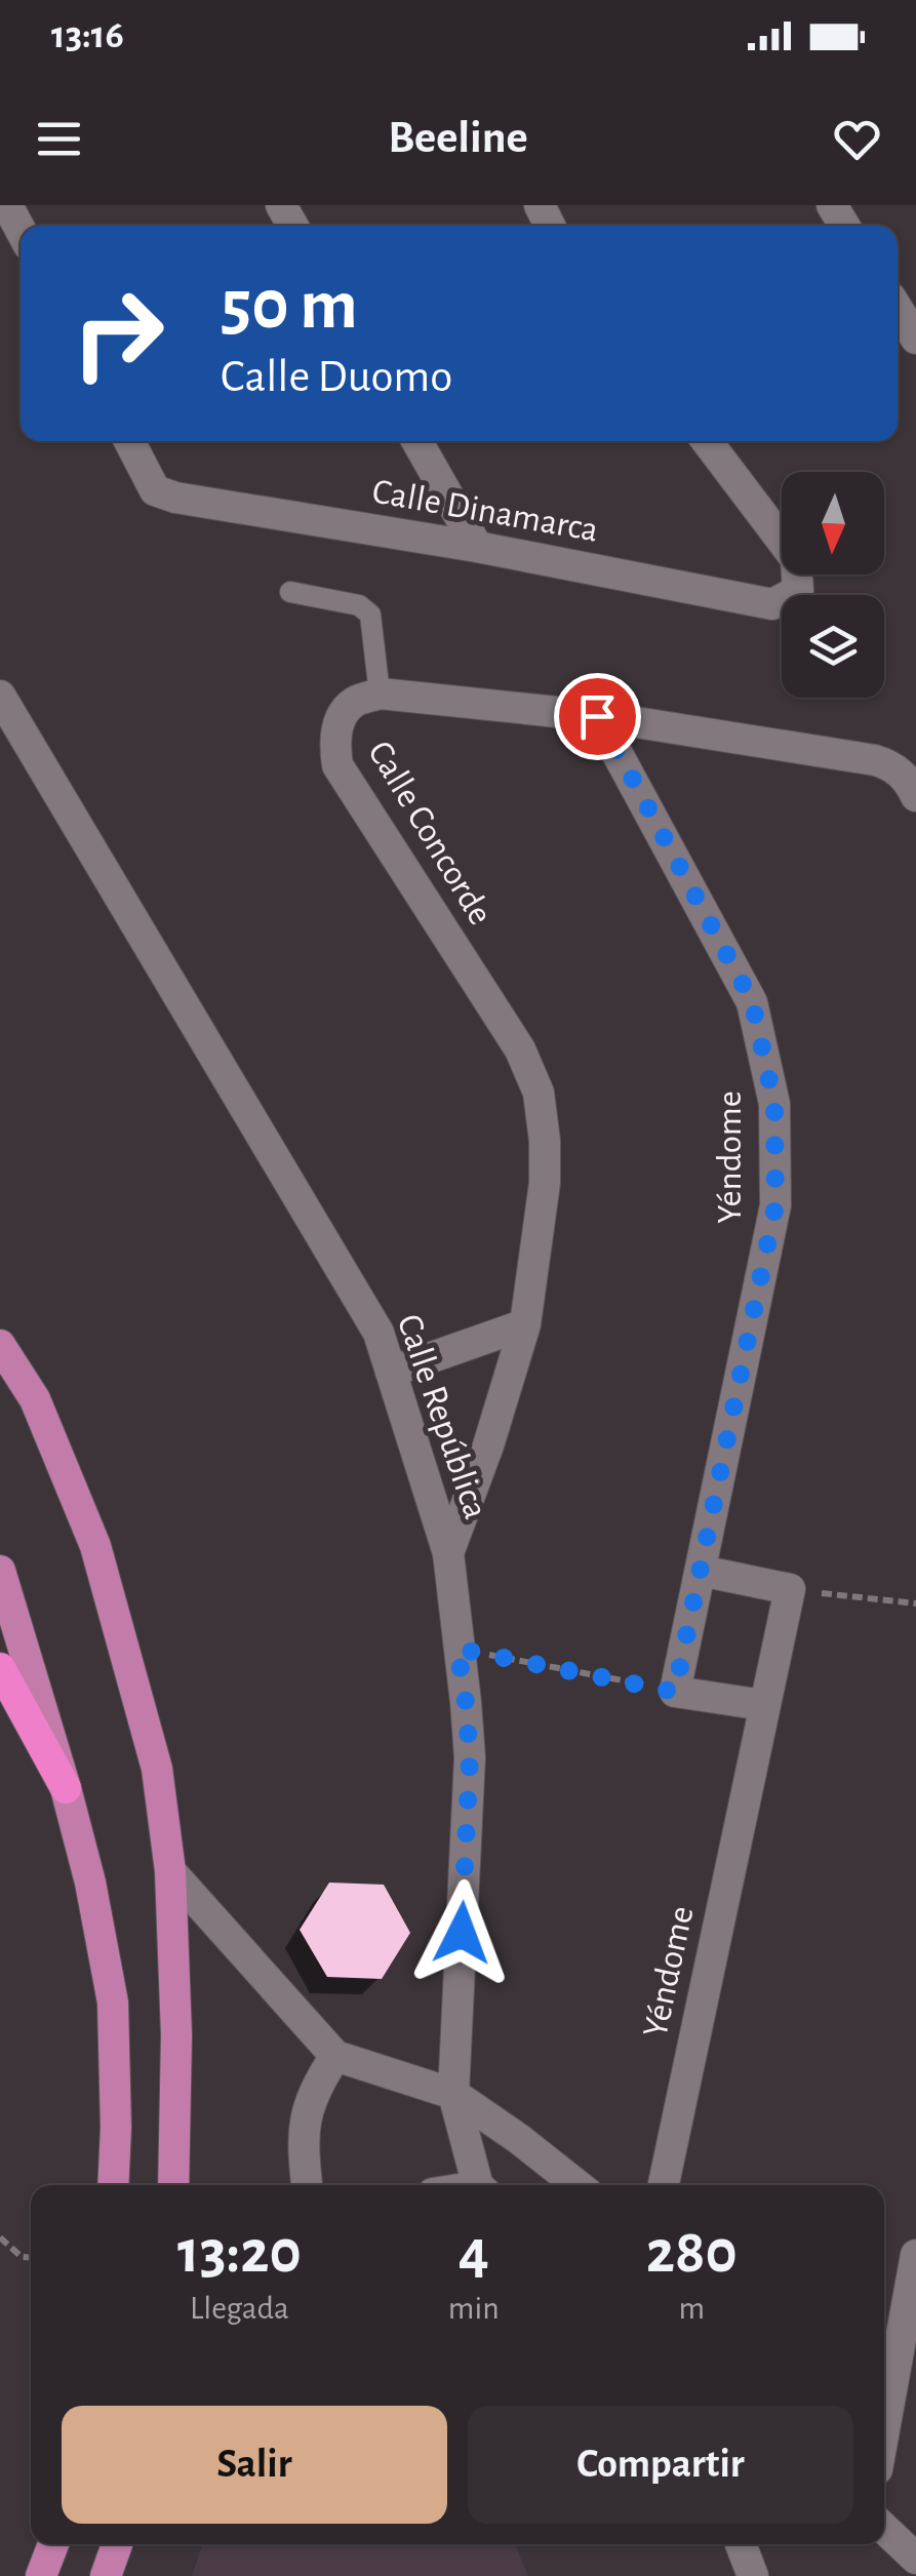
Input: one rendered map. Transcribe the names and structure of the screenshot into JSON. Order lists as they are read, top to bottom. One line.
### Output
{"streets":{"street":["Calle Dinamarca","Calle Concorde","Yéndome","Calle República"]},"crossings":[["Calle Concorde","Yéndome"],["Calle Concorde","Calle República"]],"north":"bottom","page":{"status":"13:16","header":"Beeline","turn":["50 m","Calle Duomo"],"eta":["13:20","Llegada","4","min","280","m"],"buttons":["Salir","Compartir"]}}
